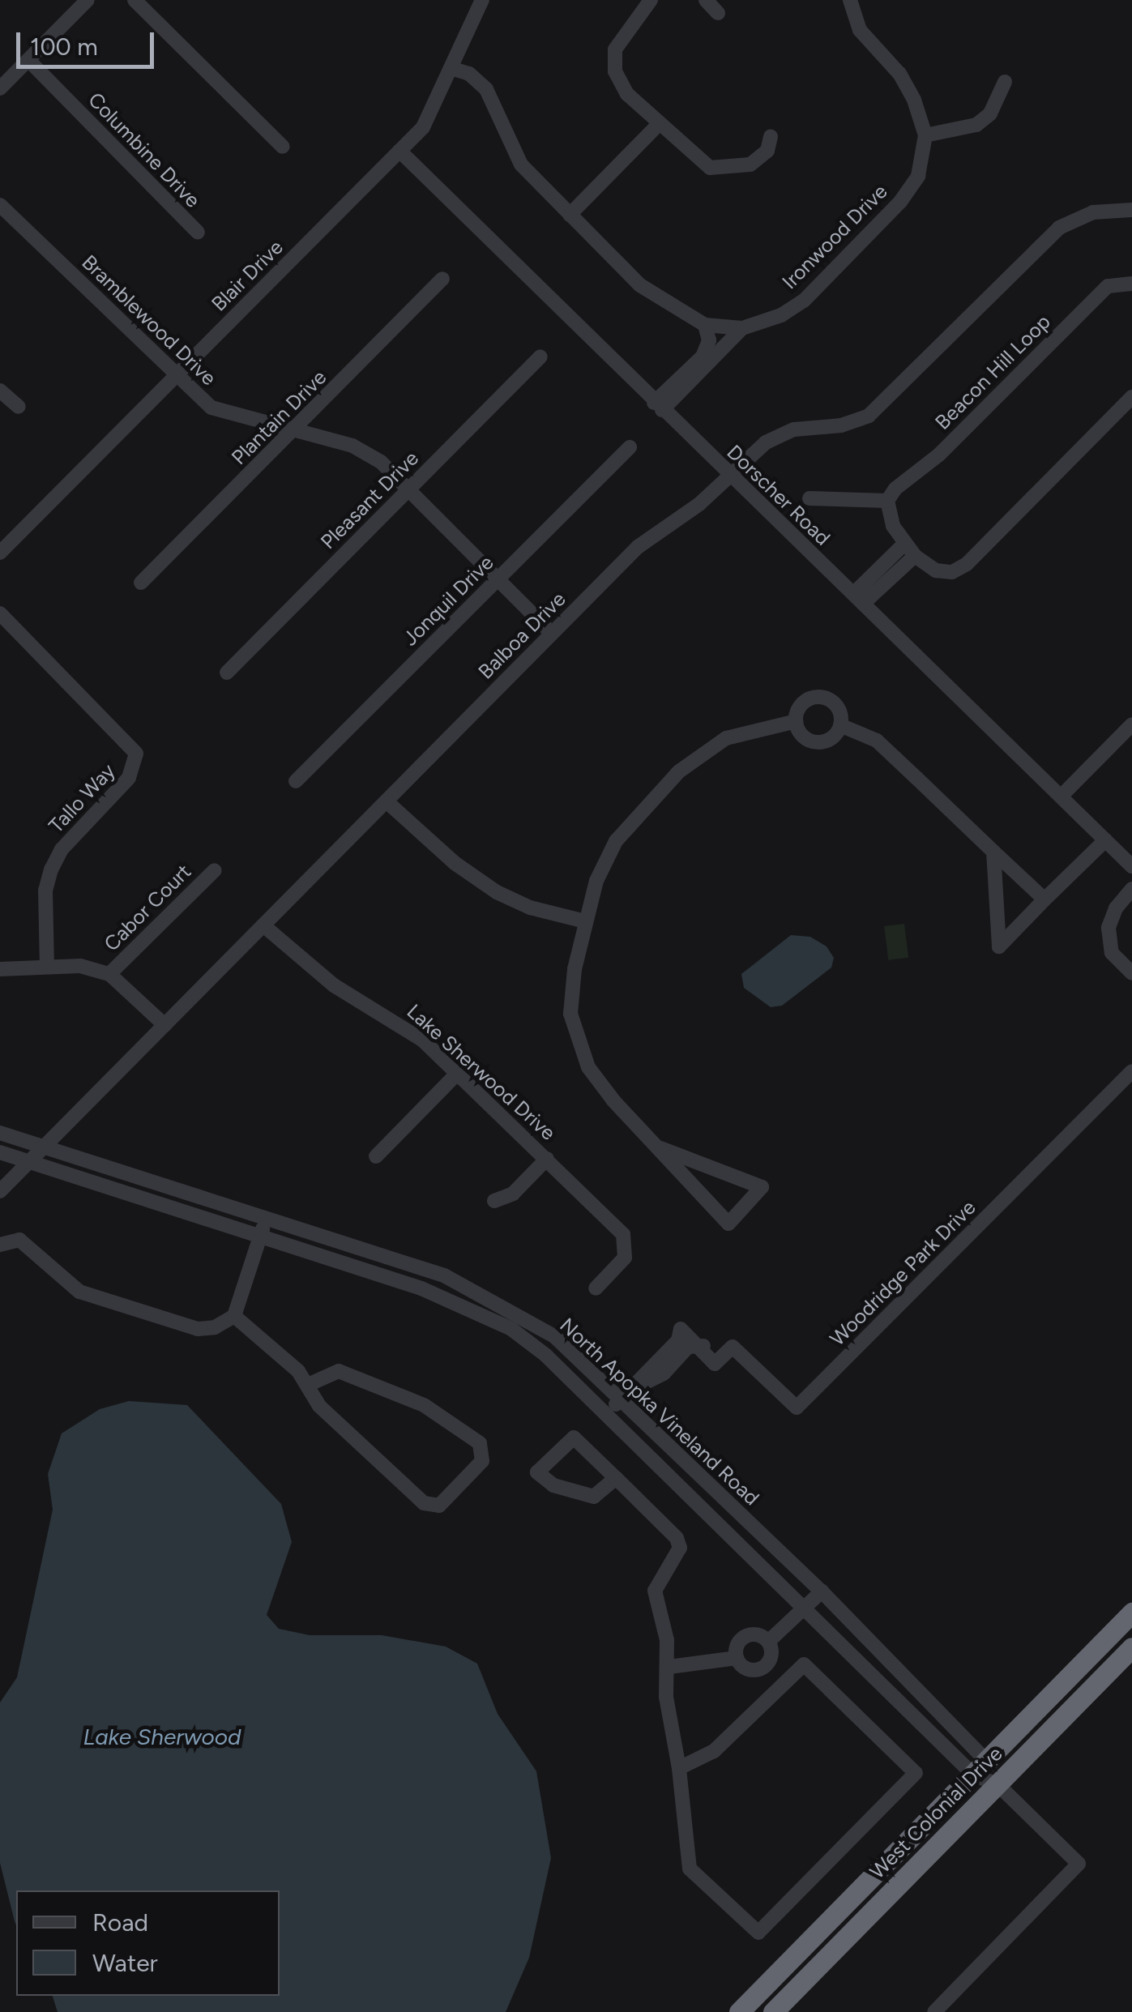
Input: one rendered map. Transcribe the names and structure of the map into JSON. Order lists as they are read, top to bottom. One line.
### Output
{"streets":{"highway":["West Colonial Drive"],"street":["Columbine Drive","Ironwood Drive","Blair Drive","Bramblewood Drive","Beacon Hill Loop","Plantain Drive","Dorscher Road","Pleasant Drive","Jonquil Drive","Balboa Drive","Tallo Way","Cabor Court","Lake Sherwood Drive","Woodridge Park Drive","North Apopka Vineland Road"]},"crossings":[["Ironwood Drive","Blair Drive"],["Blair Drive","Bramblewood Drive"],["Blair Drive","Dorscher Road"],["Bramblewood Drive","Plantain Drive"],["Bramblewood Drive","Pleasant Drive"],["Bramblewood Drive","Jonquil Drive"],["Bramblewood Drive","Balboa Drive"],["Dorscher Road","Balboa Drive"],["Balboa Drive","Lake Sherwood Drive"],["Balboa Drive","North Apopka Vineland Road"],["Woodridge Park Drive","North Apopka Vineland Road"],["North Apopka Vineland Road","West Colonial Drive"]],"water":["Lake Sherwood"],"legend":["Road","Water"],"scale_bar":"100 m"}
